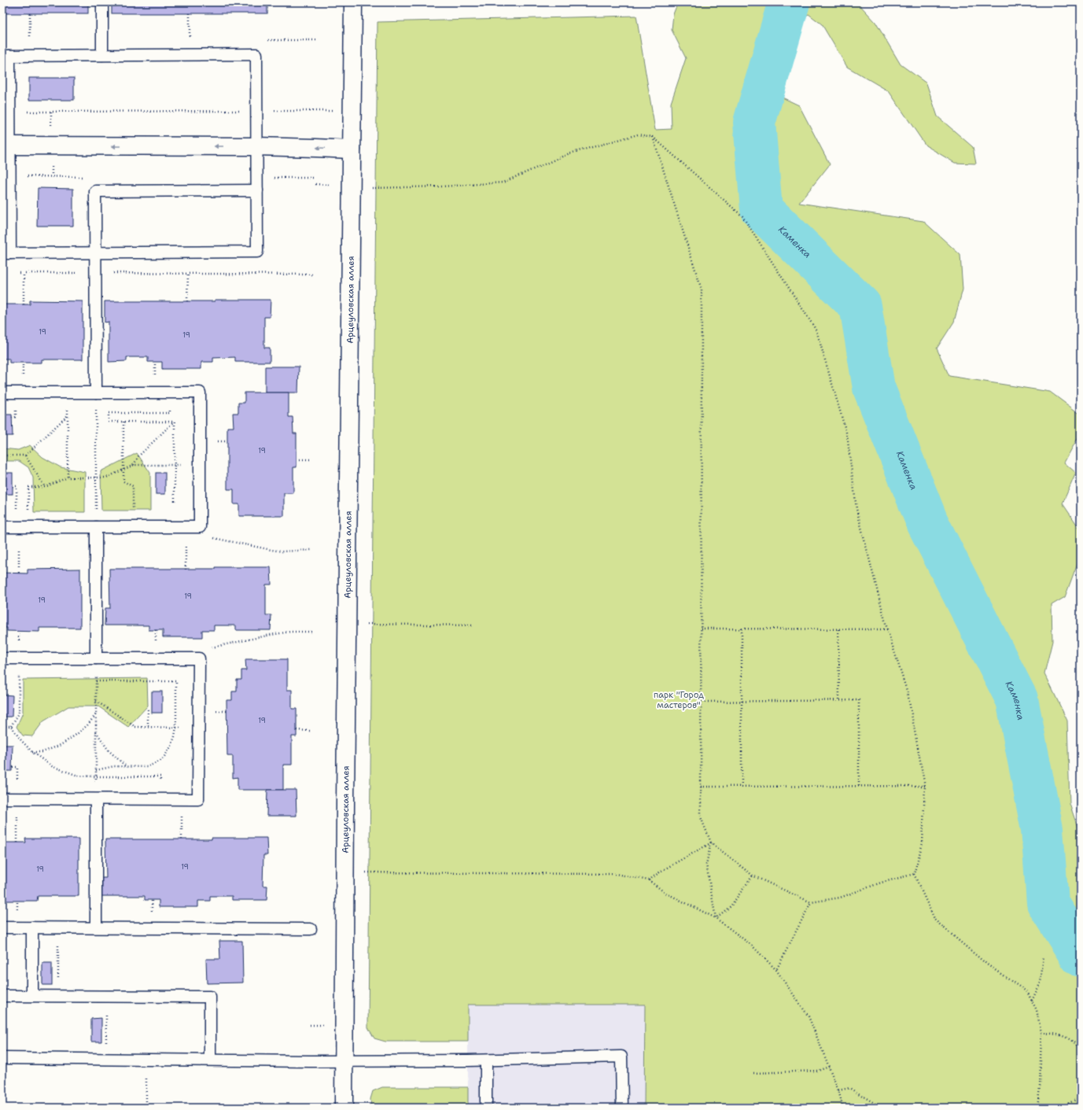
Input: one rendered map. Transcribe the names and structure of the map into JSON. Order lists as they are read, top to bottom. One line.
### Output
{"streets":{"street":["Арцеуловская аллея"]},"water":["Каменка"],"parks":["парк \"Город мастеров\""],"house_numbers":["19","19","19","19","19","19","19","19"]}
